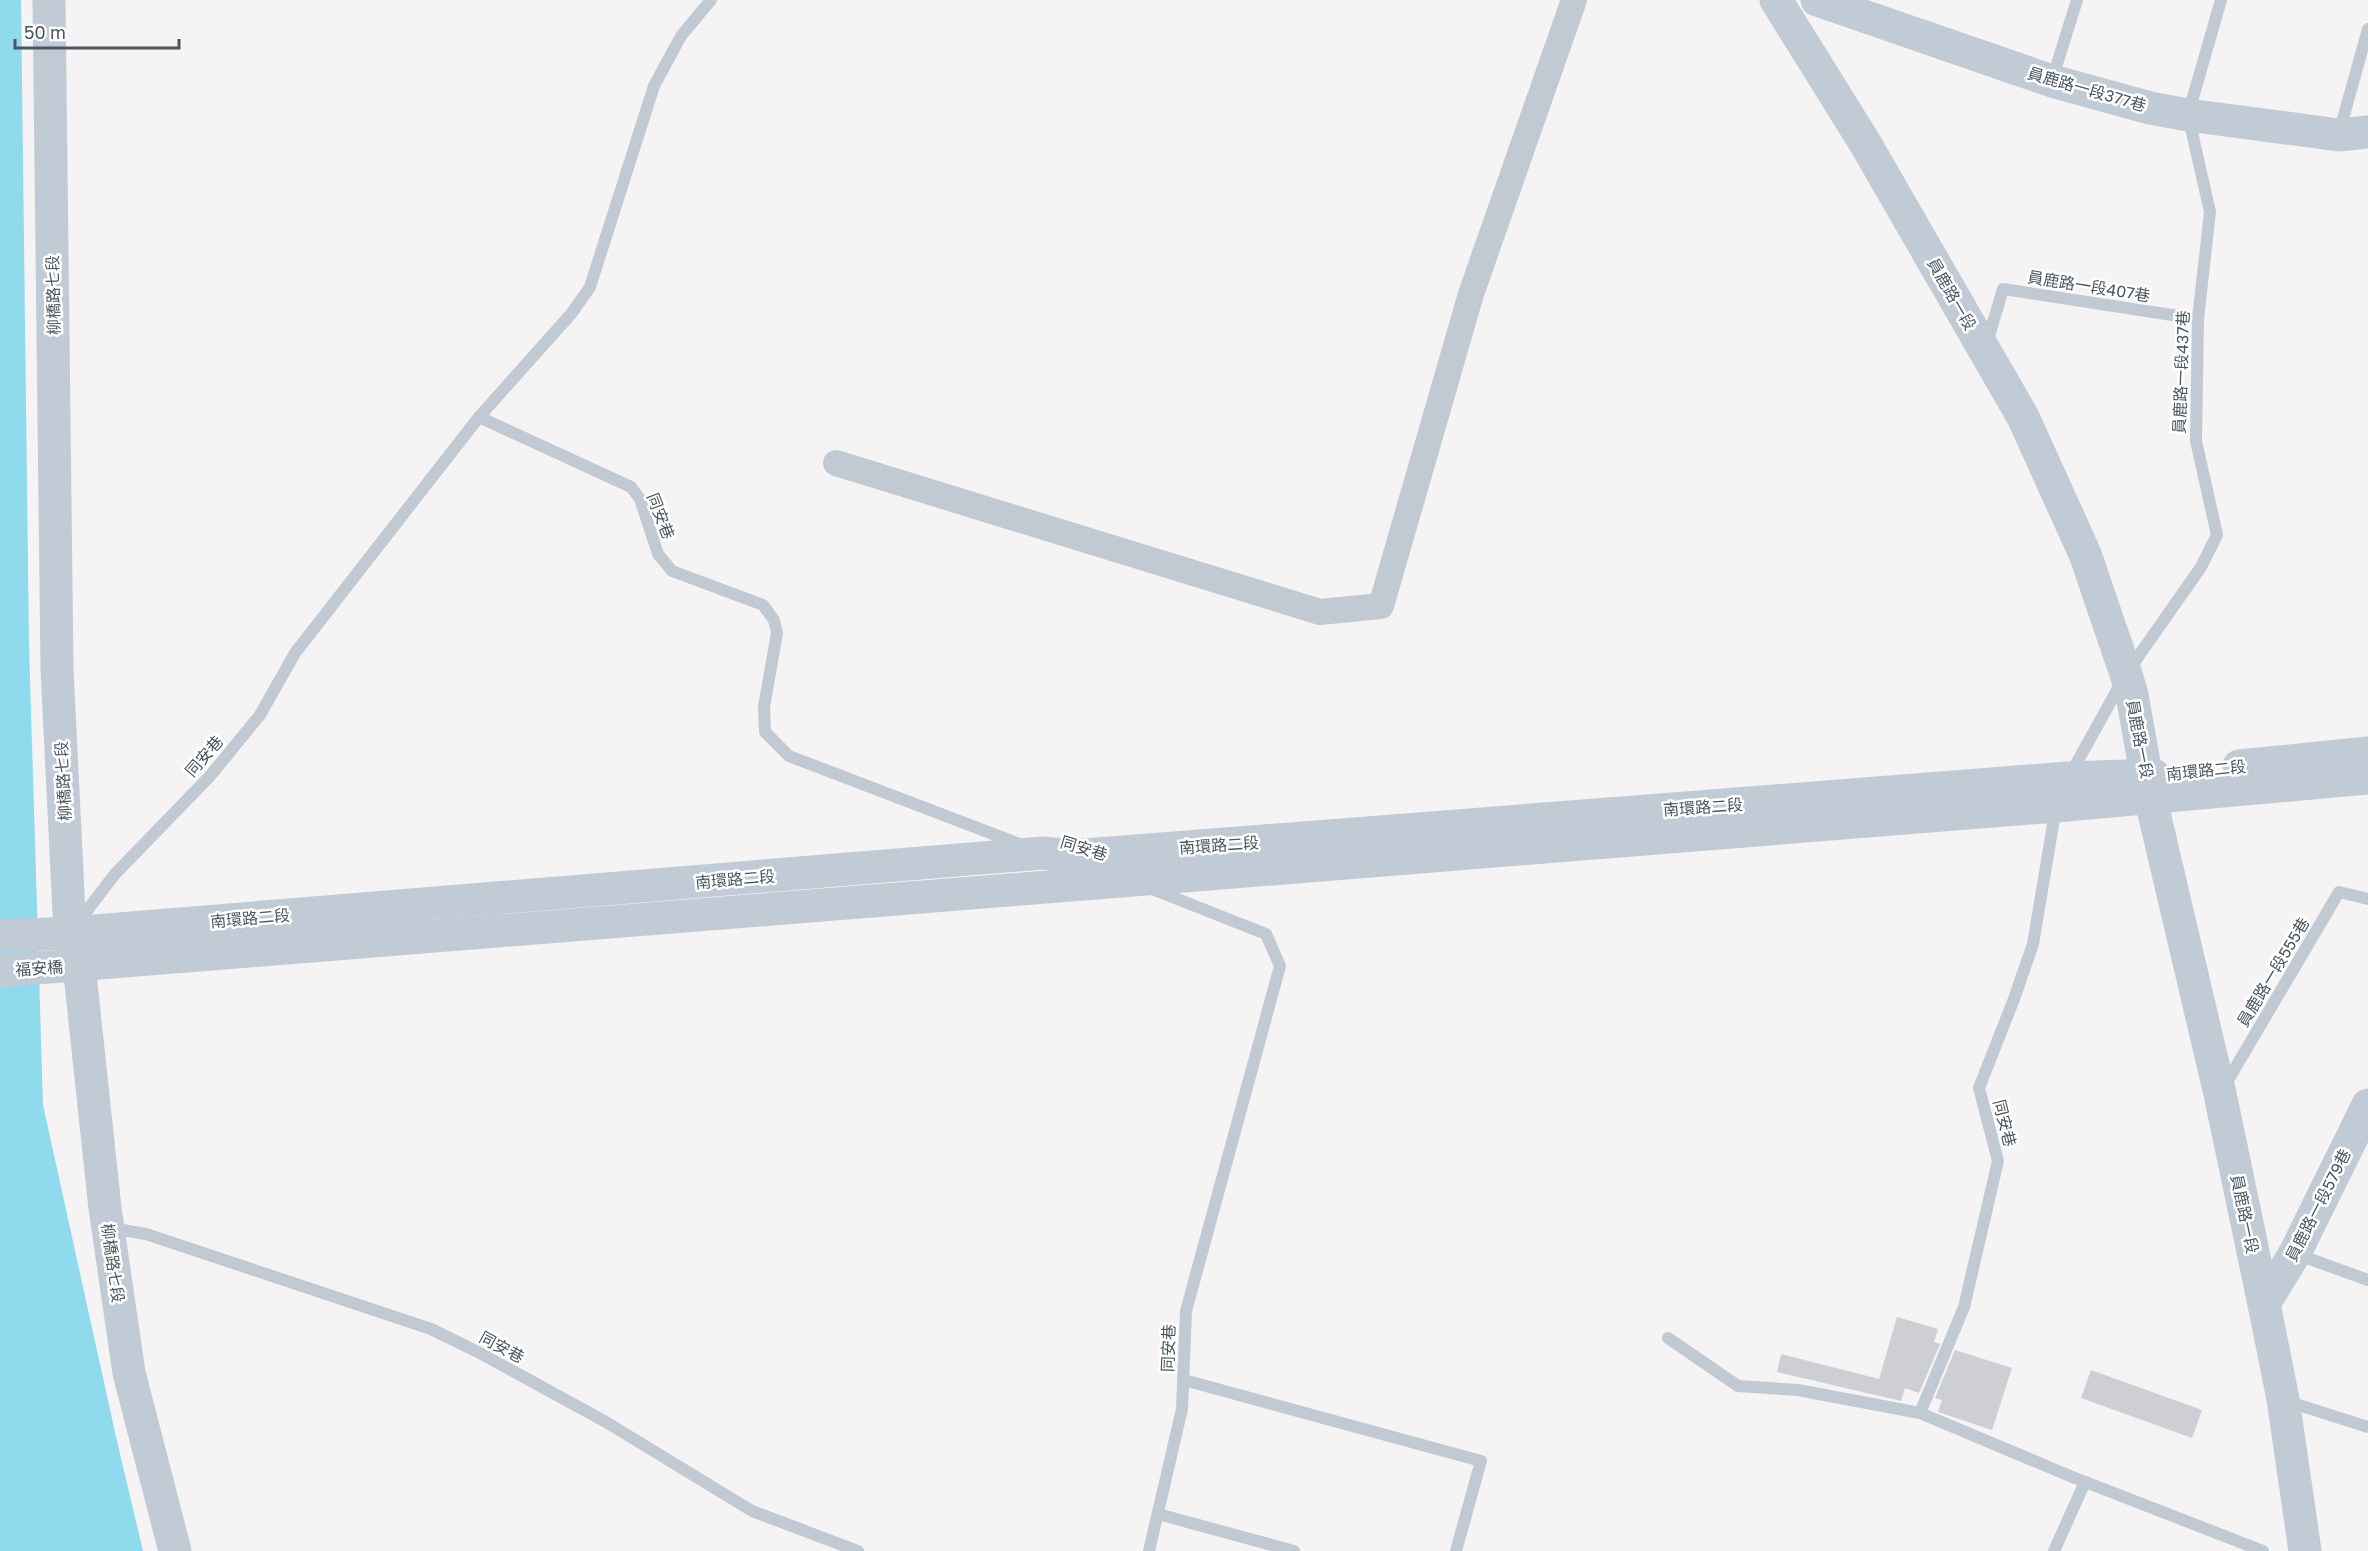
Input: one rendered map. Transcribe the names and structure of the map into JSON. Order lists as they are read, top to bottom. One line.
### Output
{"streets":{"street":["員鹿路一段377巷","員鹿路一段","柳橋路七段","南環路二段","福安橋","員鹿路一段579巷"],"lane":["員鹿路一段407巷","員鹿路一段437巷","同安巷","員鹿路一段555巷"]},"crossings":[["員鹿路一段377巷","員鹿路一段437巷"],["員鹿路一段407巷","員鹿路一段"],["員鹿路一段407巷","員鹿路一段437巷"],["員鹿路一段","員鹿路一段437巷"],["員鹿路一段","南環路二段"],["員鹿路一段","員鹿路一段555巷"],["員鹿路一段","員鹿路一段579巷"],["柳橋路七段","同安巷"],["柳橋路七段","南環路二段"],["柳橋路七段","福安橋"],["員鹿路一段437巷","同安巷"],["員鹿路一段437巷","南環路二段"],["同安巷","南環路二段"],["同安巷","福安橋"],["南環路二段","福安橋"]],"scale_bar":"50 m"}
